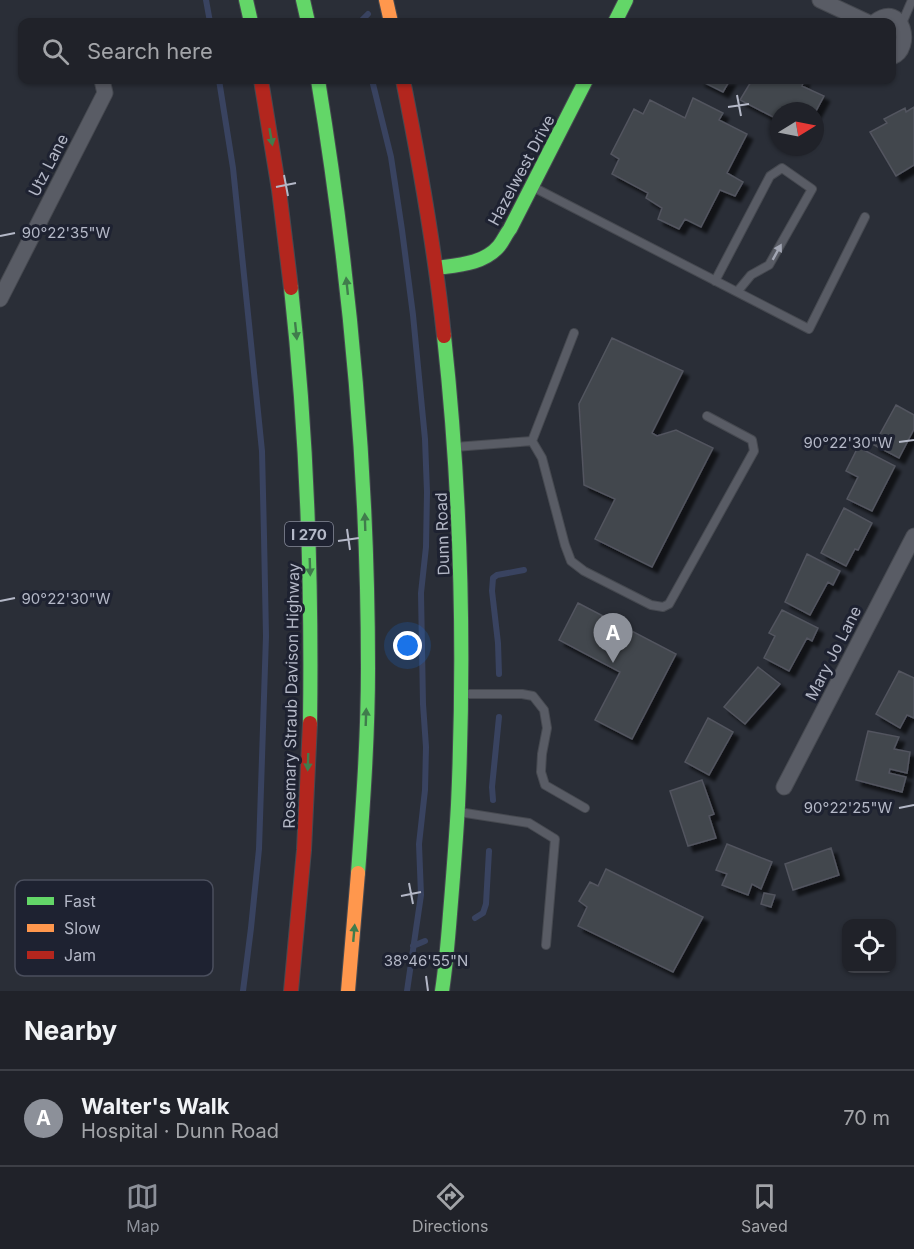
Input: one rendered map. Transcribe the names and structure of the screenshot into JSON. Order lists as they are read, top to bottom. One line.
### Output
{"streets":{"main road":["Hazelwest Drive","I 270","Dunn Road","Rosemary Straub Davison Highway"],"street":["Utz Lane","Mary Jo Lane"]},"crossings":[["Hazelwest Drive","Dunn Road"]],"legend":["Fast","Slow","Jam"],"north":"right","page":{"search":"Search here","pins":"A","heading":"Nearby","list":[{"mark":"A","name":"Walter's Walk","note":"Hospital · Dunn Road","value":"70 m"}],"nav":["Map","Directions","Saved"]},"coordinates":["90°22'35\"W","90°22'30\"W","90°22'25\"W","38°46'55\"N"]}
